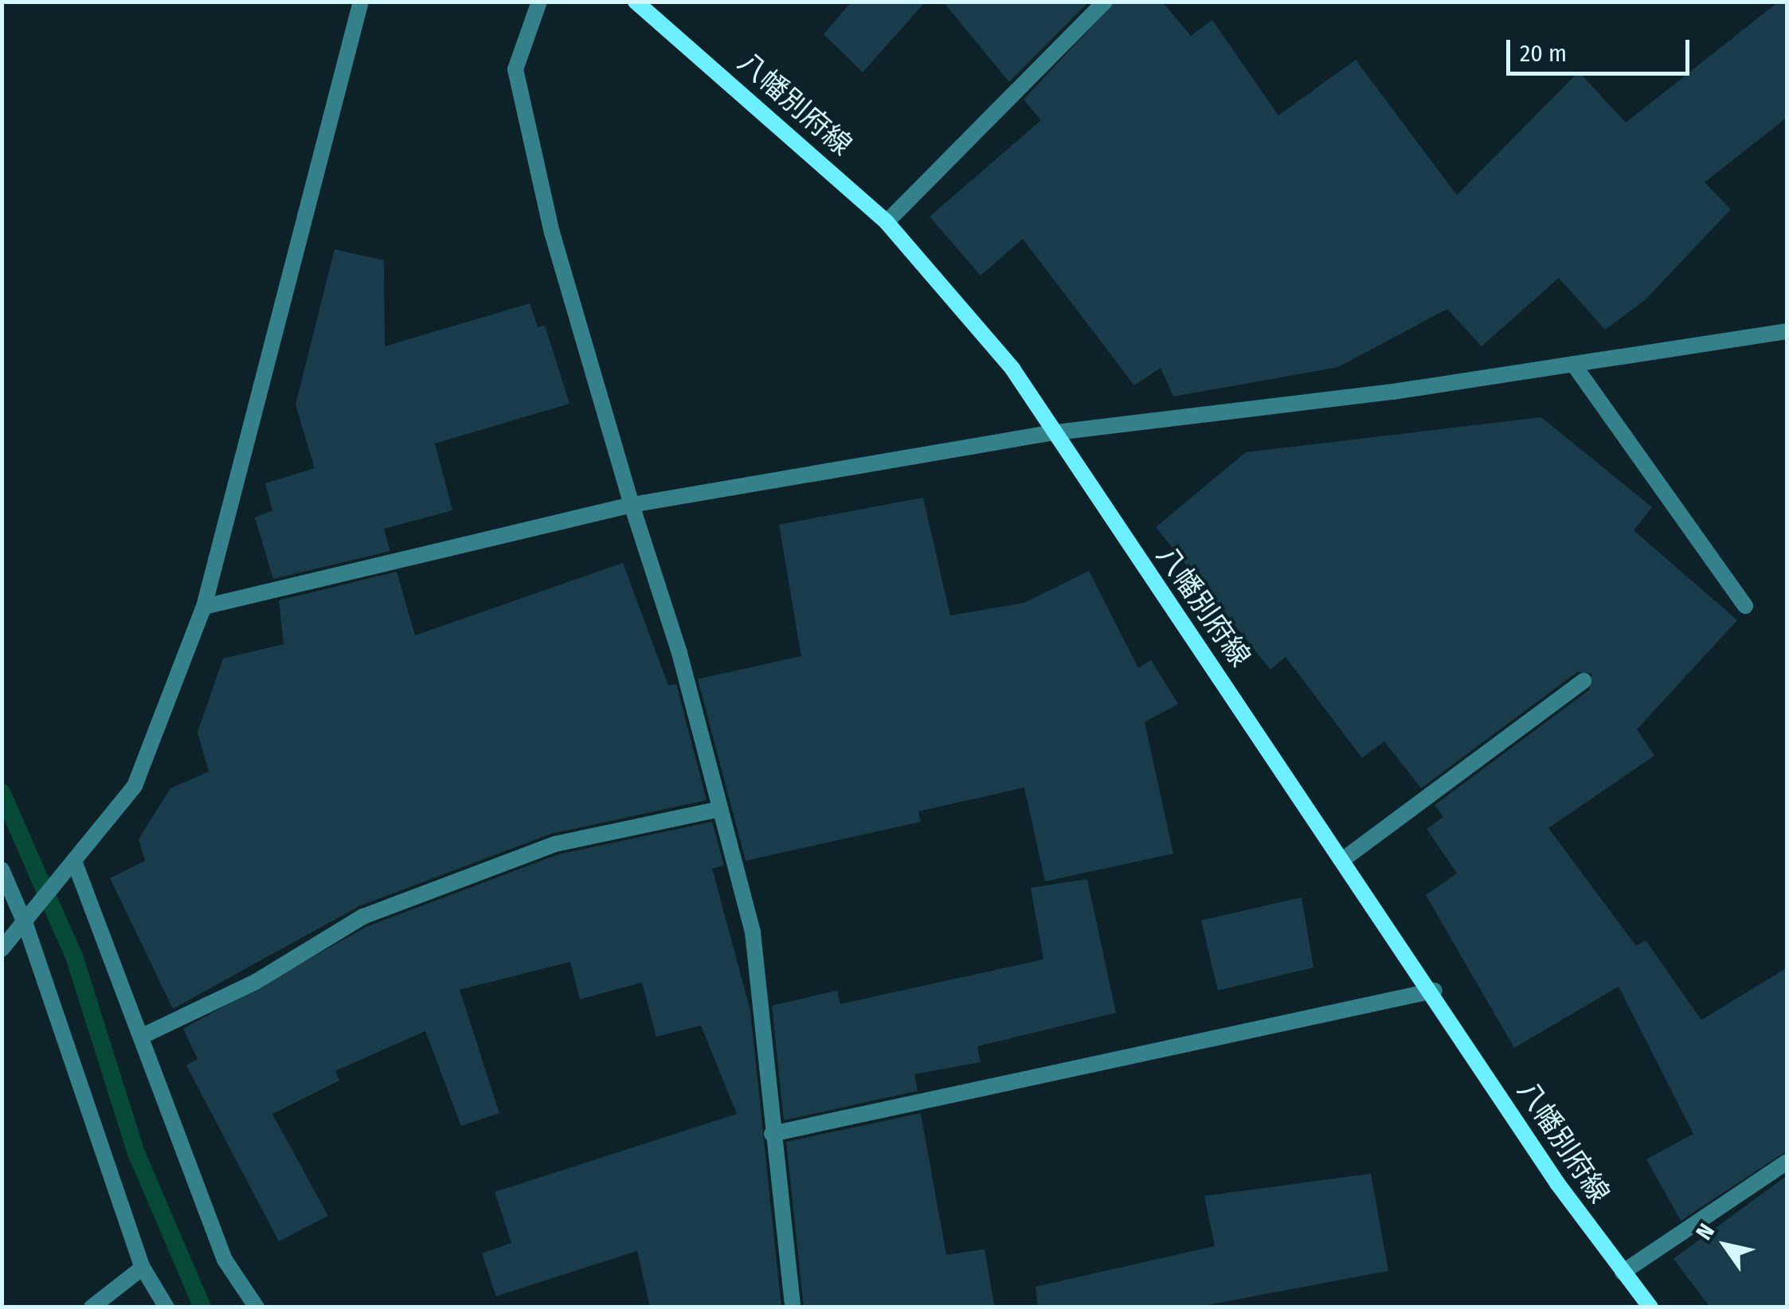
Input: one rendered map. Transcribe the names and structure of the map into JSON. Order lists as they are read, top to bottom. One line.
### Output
{"streets":{"main road":["八幡別府線"]},"scale_bar":"20 m","north":"top left"}
